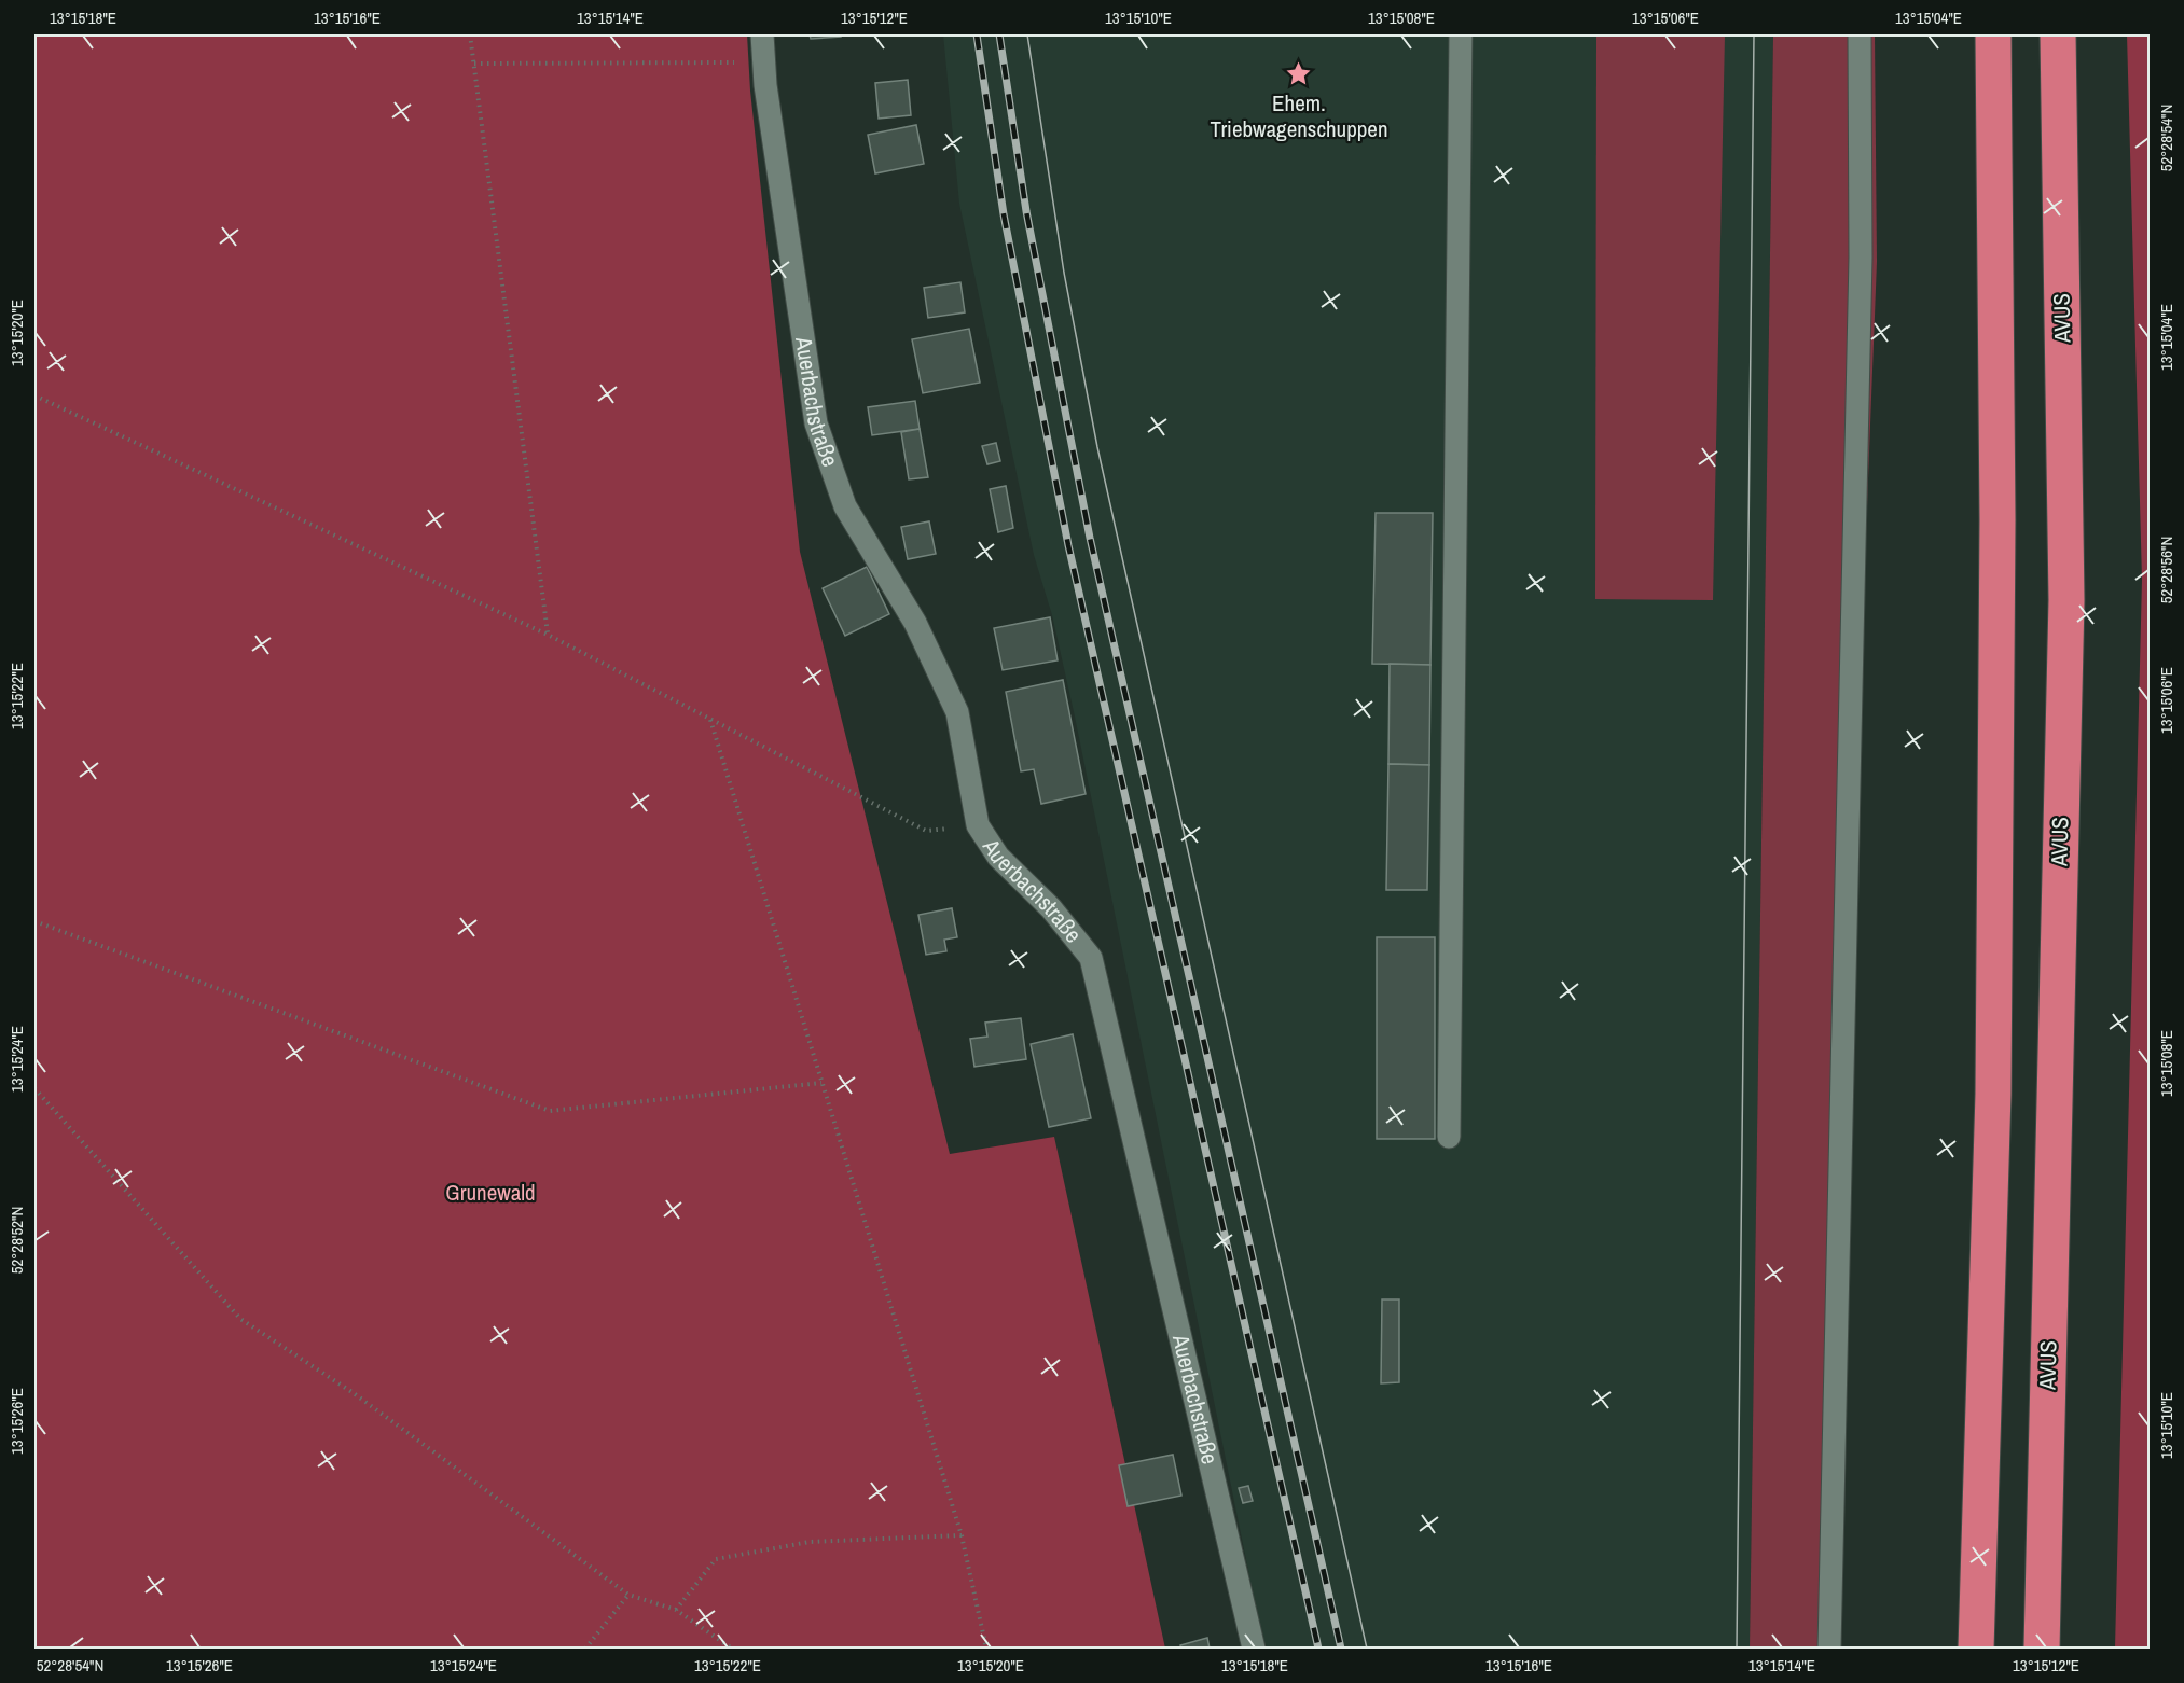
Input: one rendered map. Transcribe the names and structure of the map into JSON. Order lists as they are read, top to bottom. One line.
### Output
{"streets":{"highway":["AVUS"],"lane":["Auerbachstraße"]},"parks":["Grunewald"],"places":{"place":["Ehem. Triebwagenschuppen"]},"coordinates":["13°15'18\"E","13°15'16\"E","13°15'14\"E","13°15'12\"E","13°15'10\"E","13°15'08\"E","13°15'06\"E","13°15'04\"E","52°28'54\"N","13°15'20\"E","52°28'56\"N","13°15'22\"E","13°15'24\"E","52°28'52\"N","13°15'26\"E"]}
